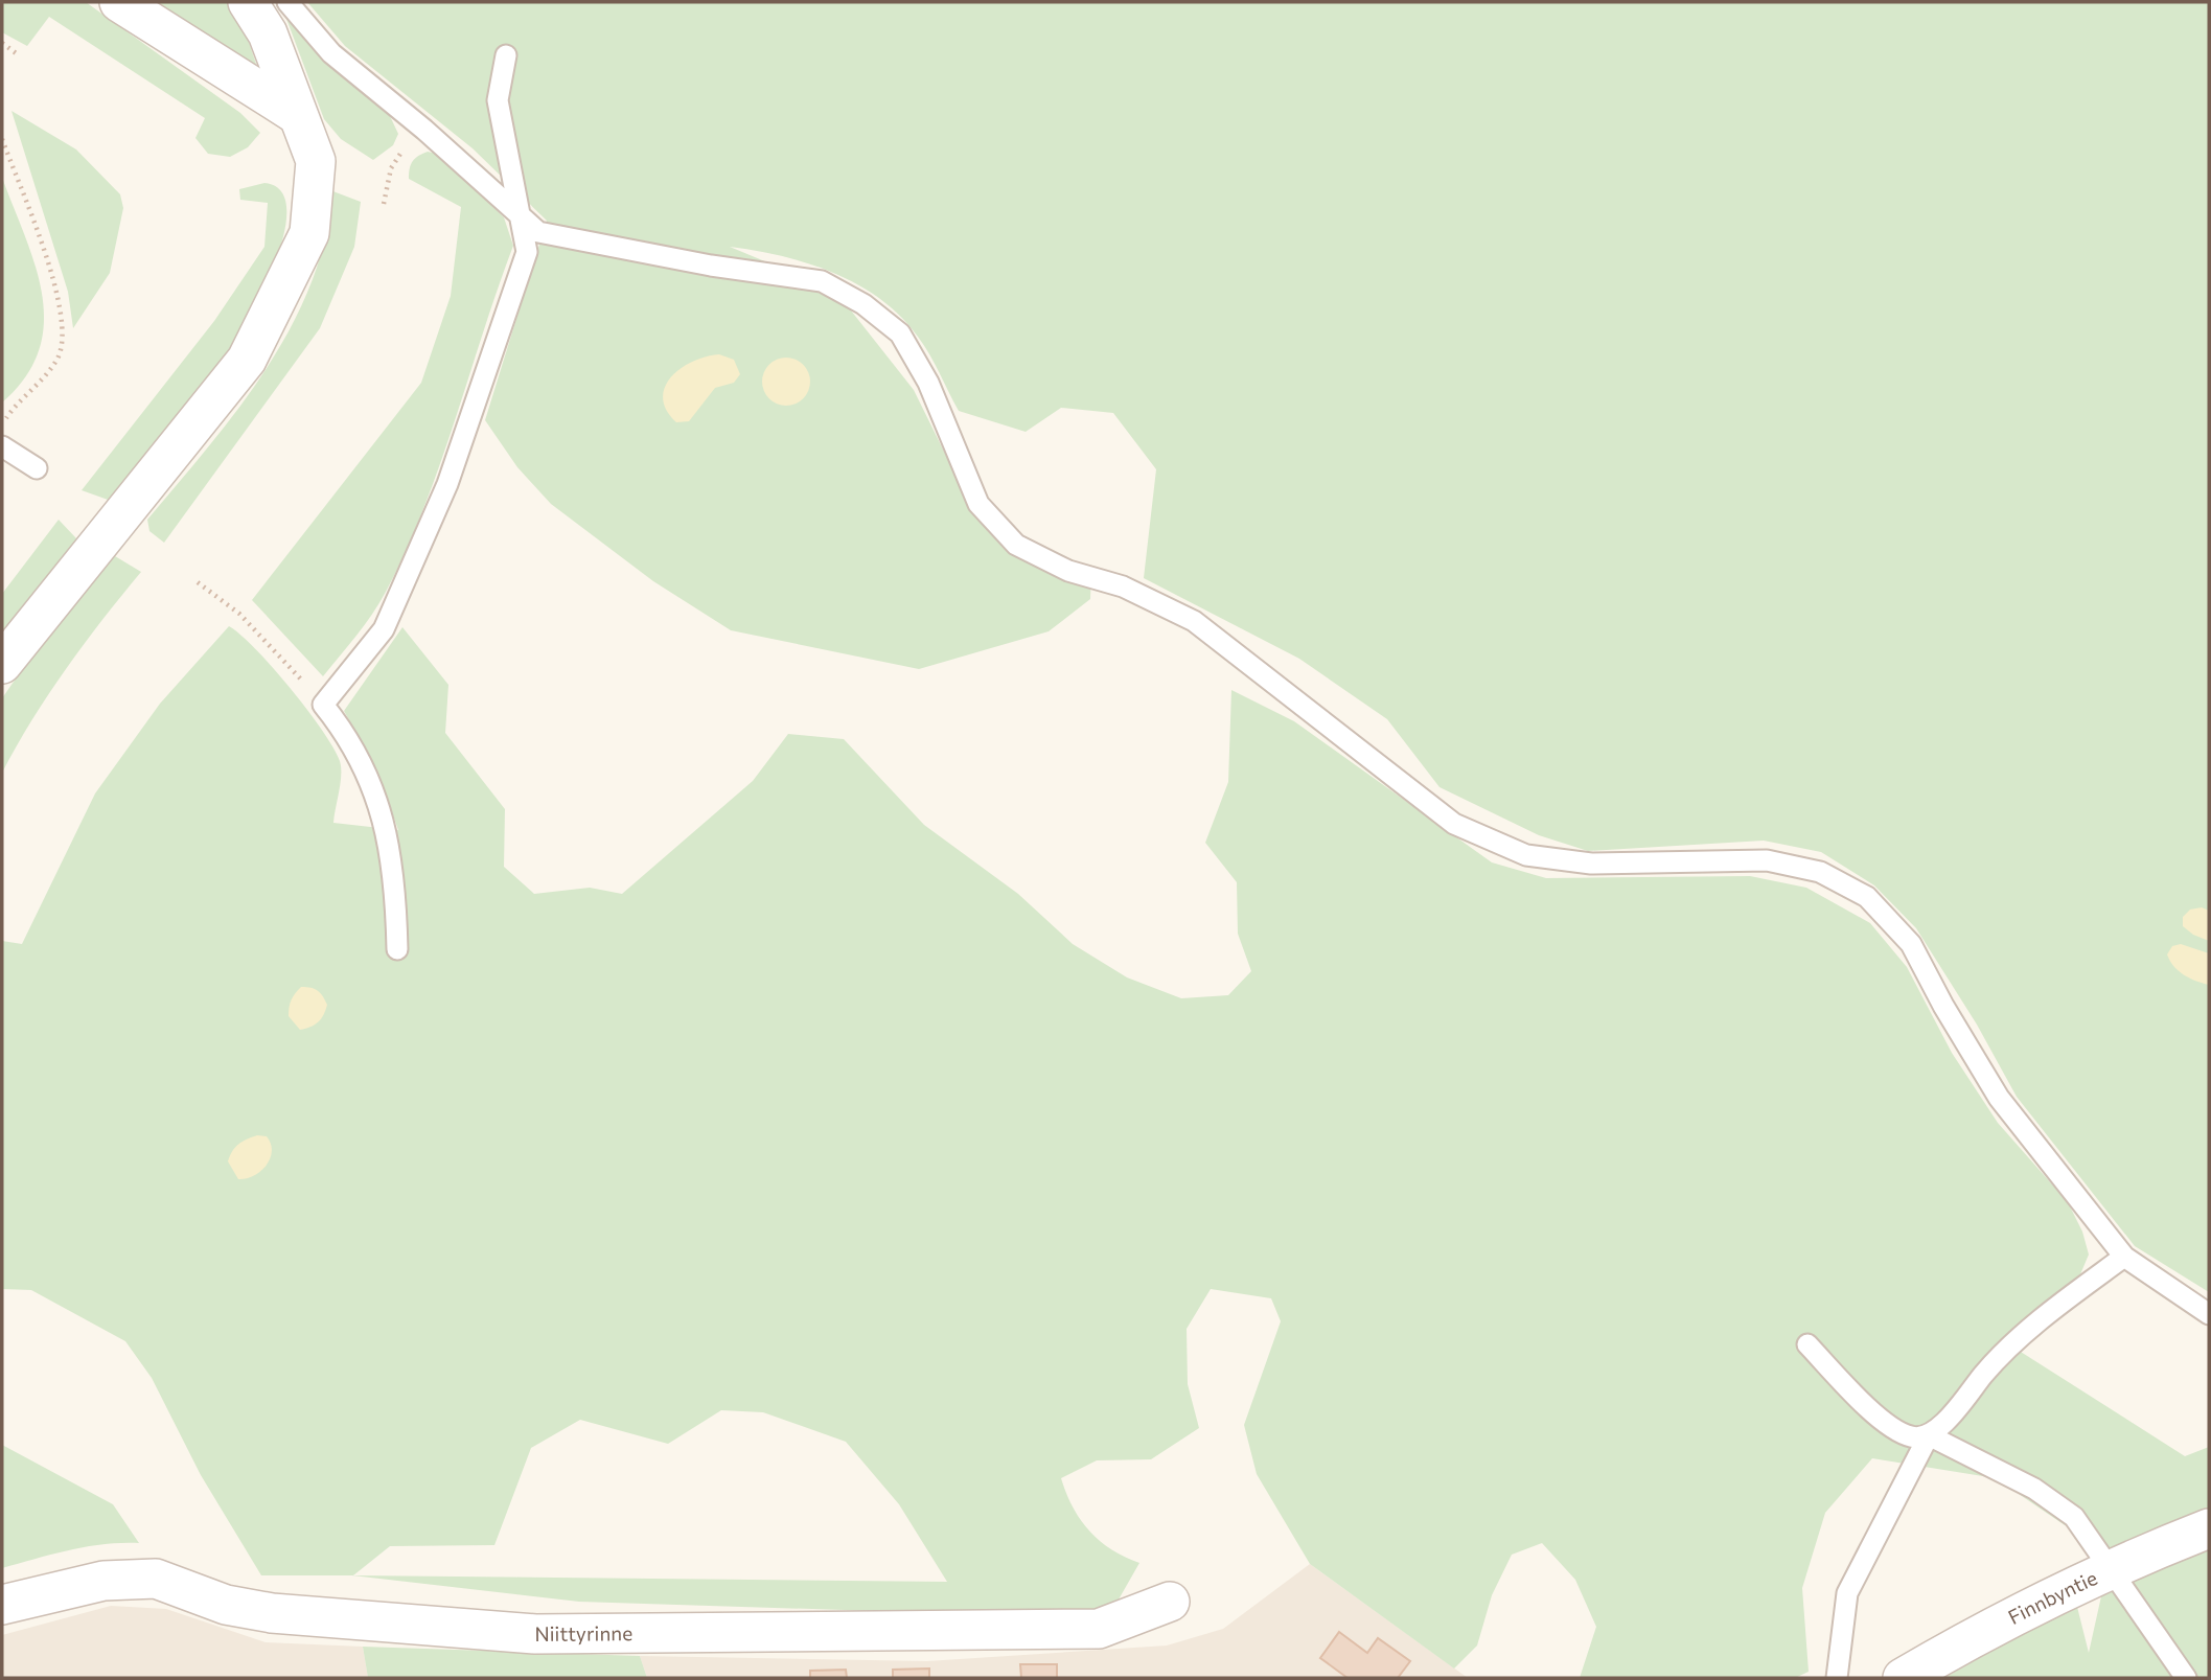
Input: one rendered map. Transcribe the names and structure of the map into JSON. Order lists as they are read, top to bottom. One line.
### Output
{"streets":{"street":["Finnbyntie","Niittyrinne"]}}
